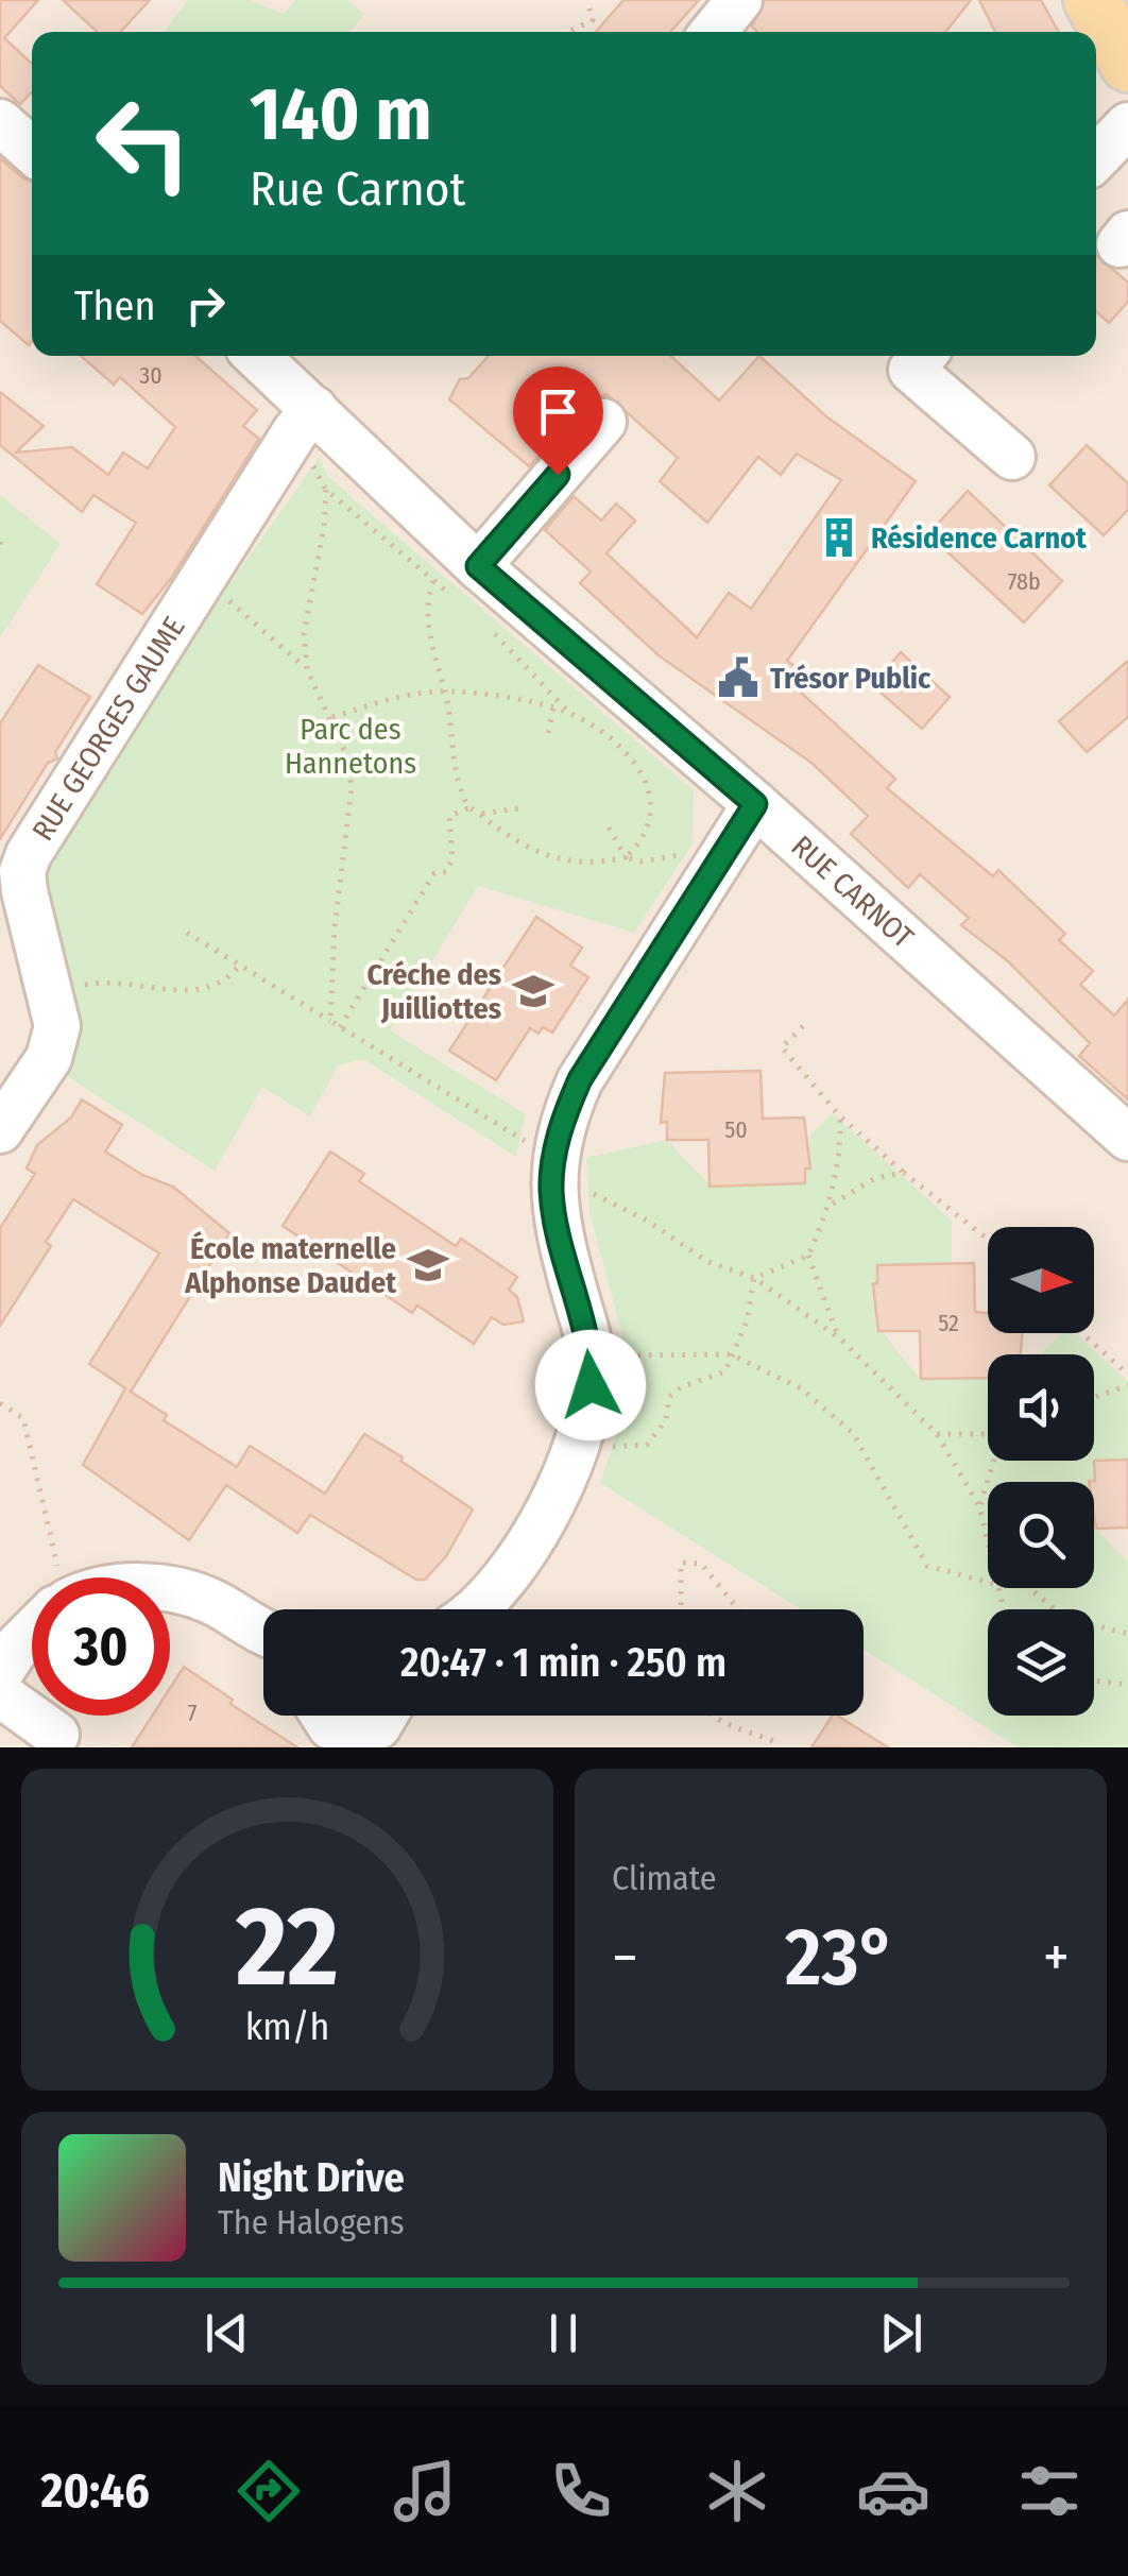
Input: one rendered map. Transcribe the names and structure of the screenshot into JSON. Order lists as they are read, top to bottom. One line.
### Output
{"streets":{"street":["RUE GEORGES GAUME","RUE CARNOT"]},"crossings":[["RUE GEORGES GAUME","RUE CARNOT"]],"parks":["Parc des Hannetons"],"places":{"building":["Résidence Carnot"],"public building":["Trésor Public"],"school or university":["Créche des Juilliottes","École maternelle Alphonse Daudet"]},"house_numbers":["30","78b","50","52","7"],"north":"right","page":{"turn":["140 m","Rue Carnot"],"then":"Then","limit":"30","trip":"20:47 · 1 min · 250 m","tile":"Climate","heat":["−","23°","+"],"song":["Night Drive","The Halogens"],"tabs":"20:46","gauge":["22","km/h"]}}
